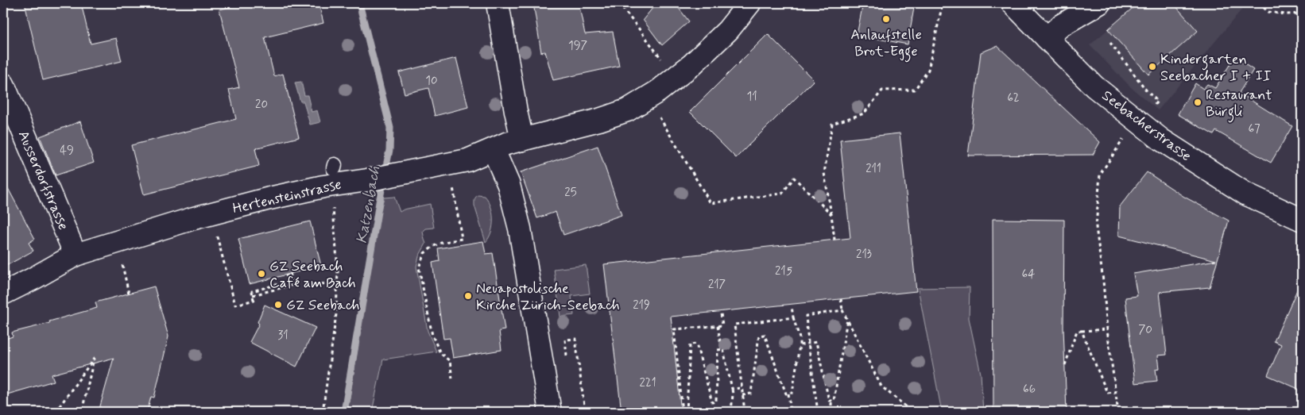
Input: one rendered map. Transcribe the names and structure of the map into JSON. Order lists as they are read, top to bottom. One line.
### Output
{"streets":{"street":["Seebacherstrasse","Ausserdorfstrasse","Hertensteinstrasse"]},"crossings":[["Ausserdorfstrasse","Hertensteinstrasse"]],"water":["Katzenbach"],"places":["Anlaufstelle Brot-Egge","Kindergarten Seebacher I + II","Restaurant Bürgli","GZ Seebach Café am Bach","Neuapostolische Kirche Zürich-Seebach","GZ Seebach"],"house_numbers":["197","10","11","62","20","67","49","211","25","213","215","64","217","219","70","31","221","66"]}
